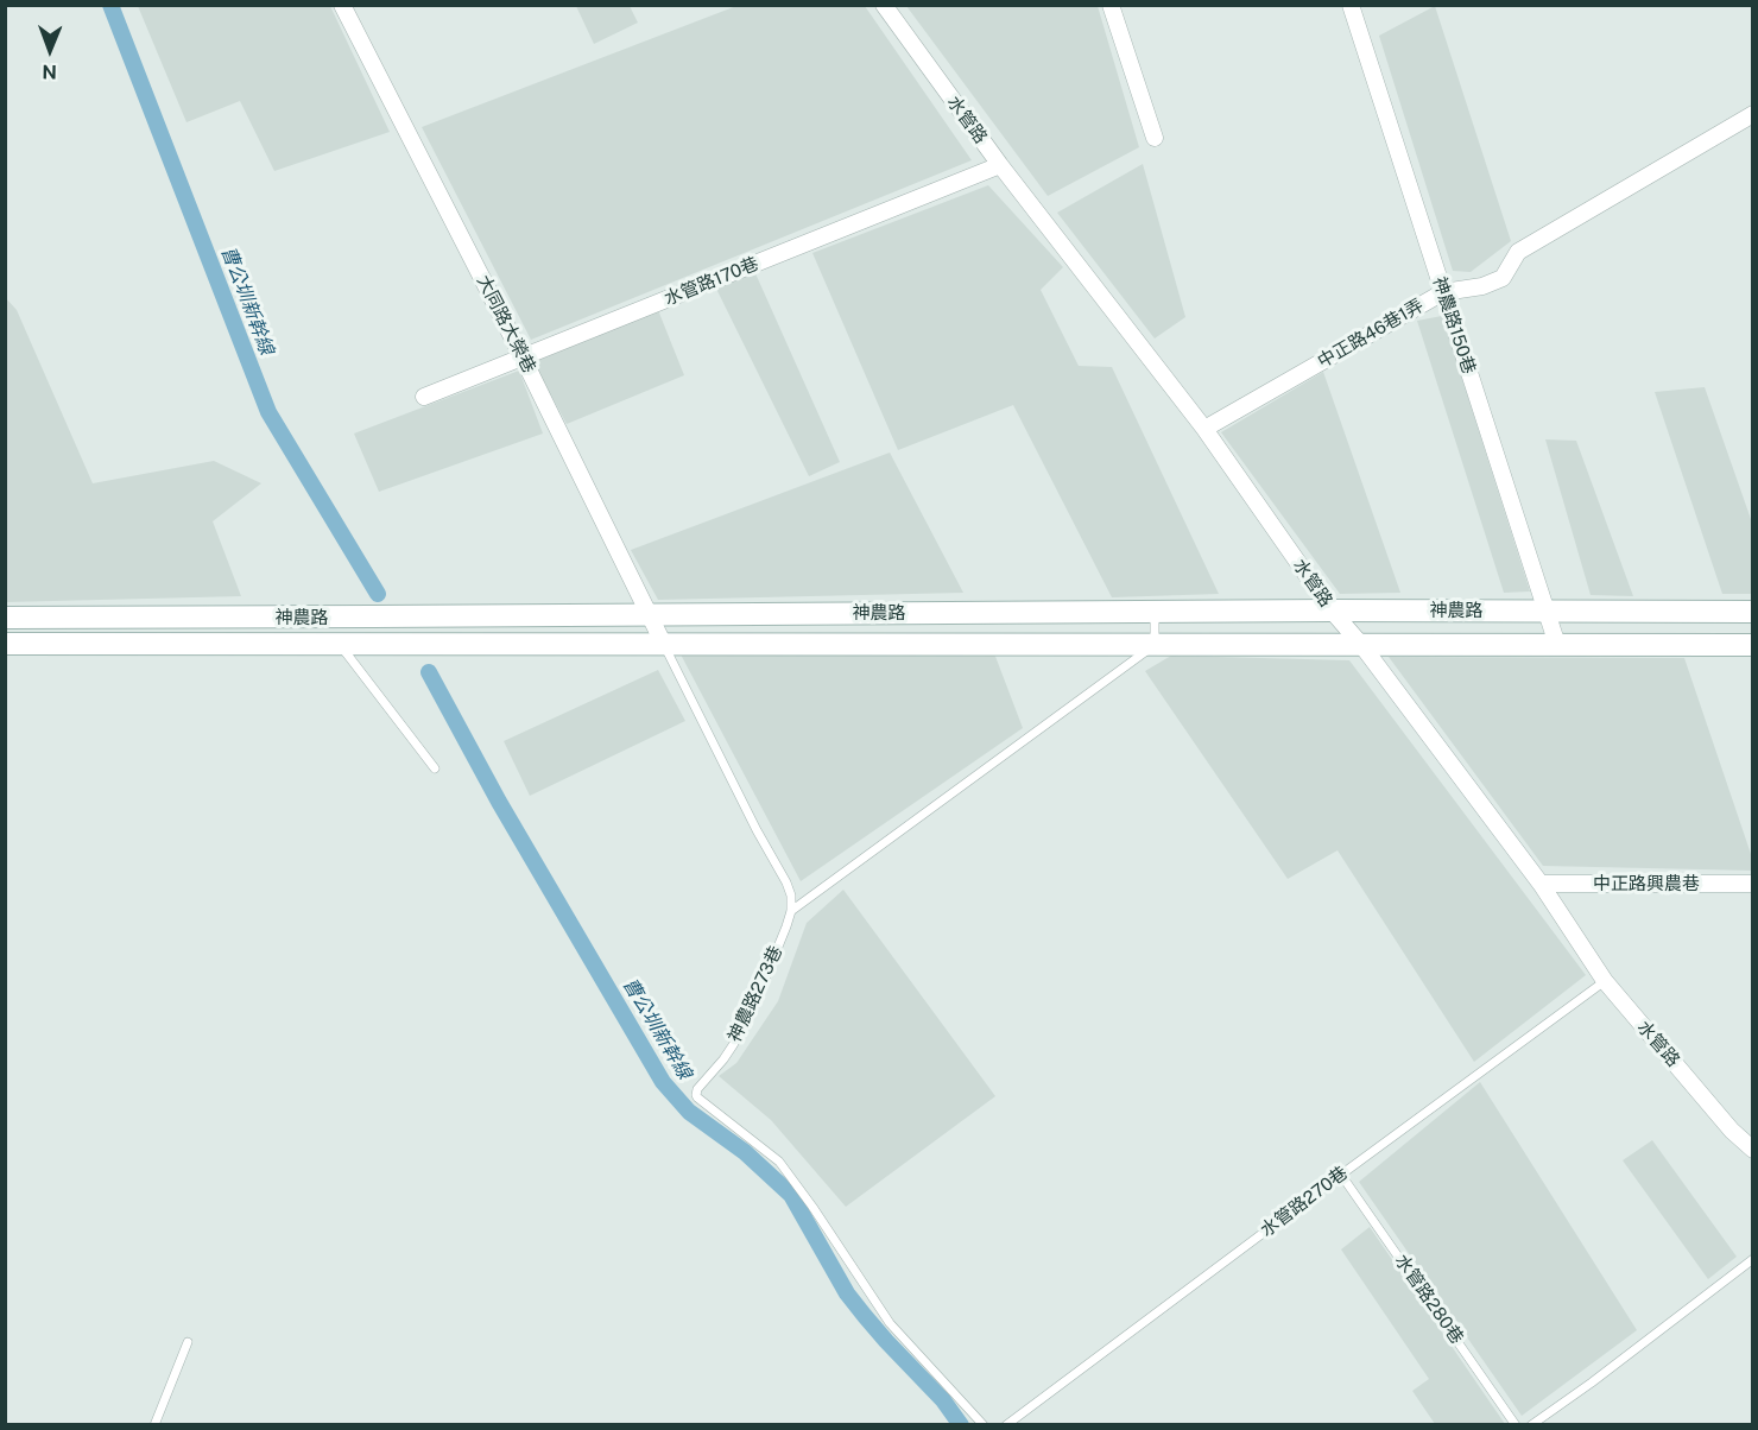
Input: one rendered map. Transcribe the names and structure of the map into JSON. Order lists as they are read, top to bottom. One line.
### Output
{"streets":{"street":["水管路","水管路170巷","大同路大榮巷","神農路150巷","中正路46巷1弄","神農路","中正路興農巷"],"lane":["神農路273巷","水管路270巷","水管路280巷"]},"crossings":[["水管路","水管路170巷"],["水管路","中正路46巷1弄"],["水管路","神農路"],["水管路","中正路興農巷"],["水管路","水管路270巷"],["水管路170巷","大同路大榮巷"],["大同路大榮巷","神農路"],["神農路150巷","中正路46巷1弄"],["神農路150巷","神農路"],["水管路270巷","水管路280巷"]],"water":["曹公圳新幹線"],"north":"bottom"}
